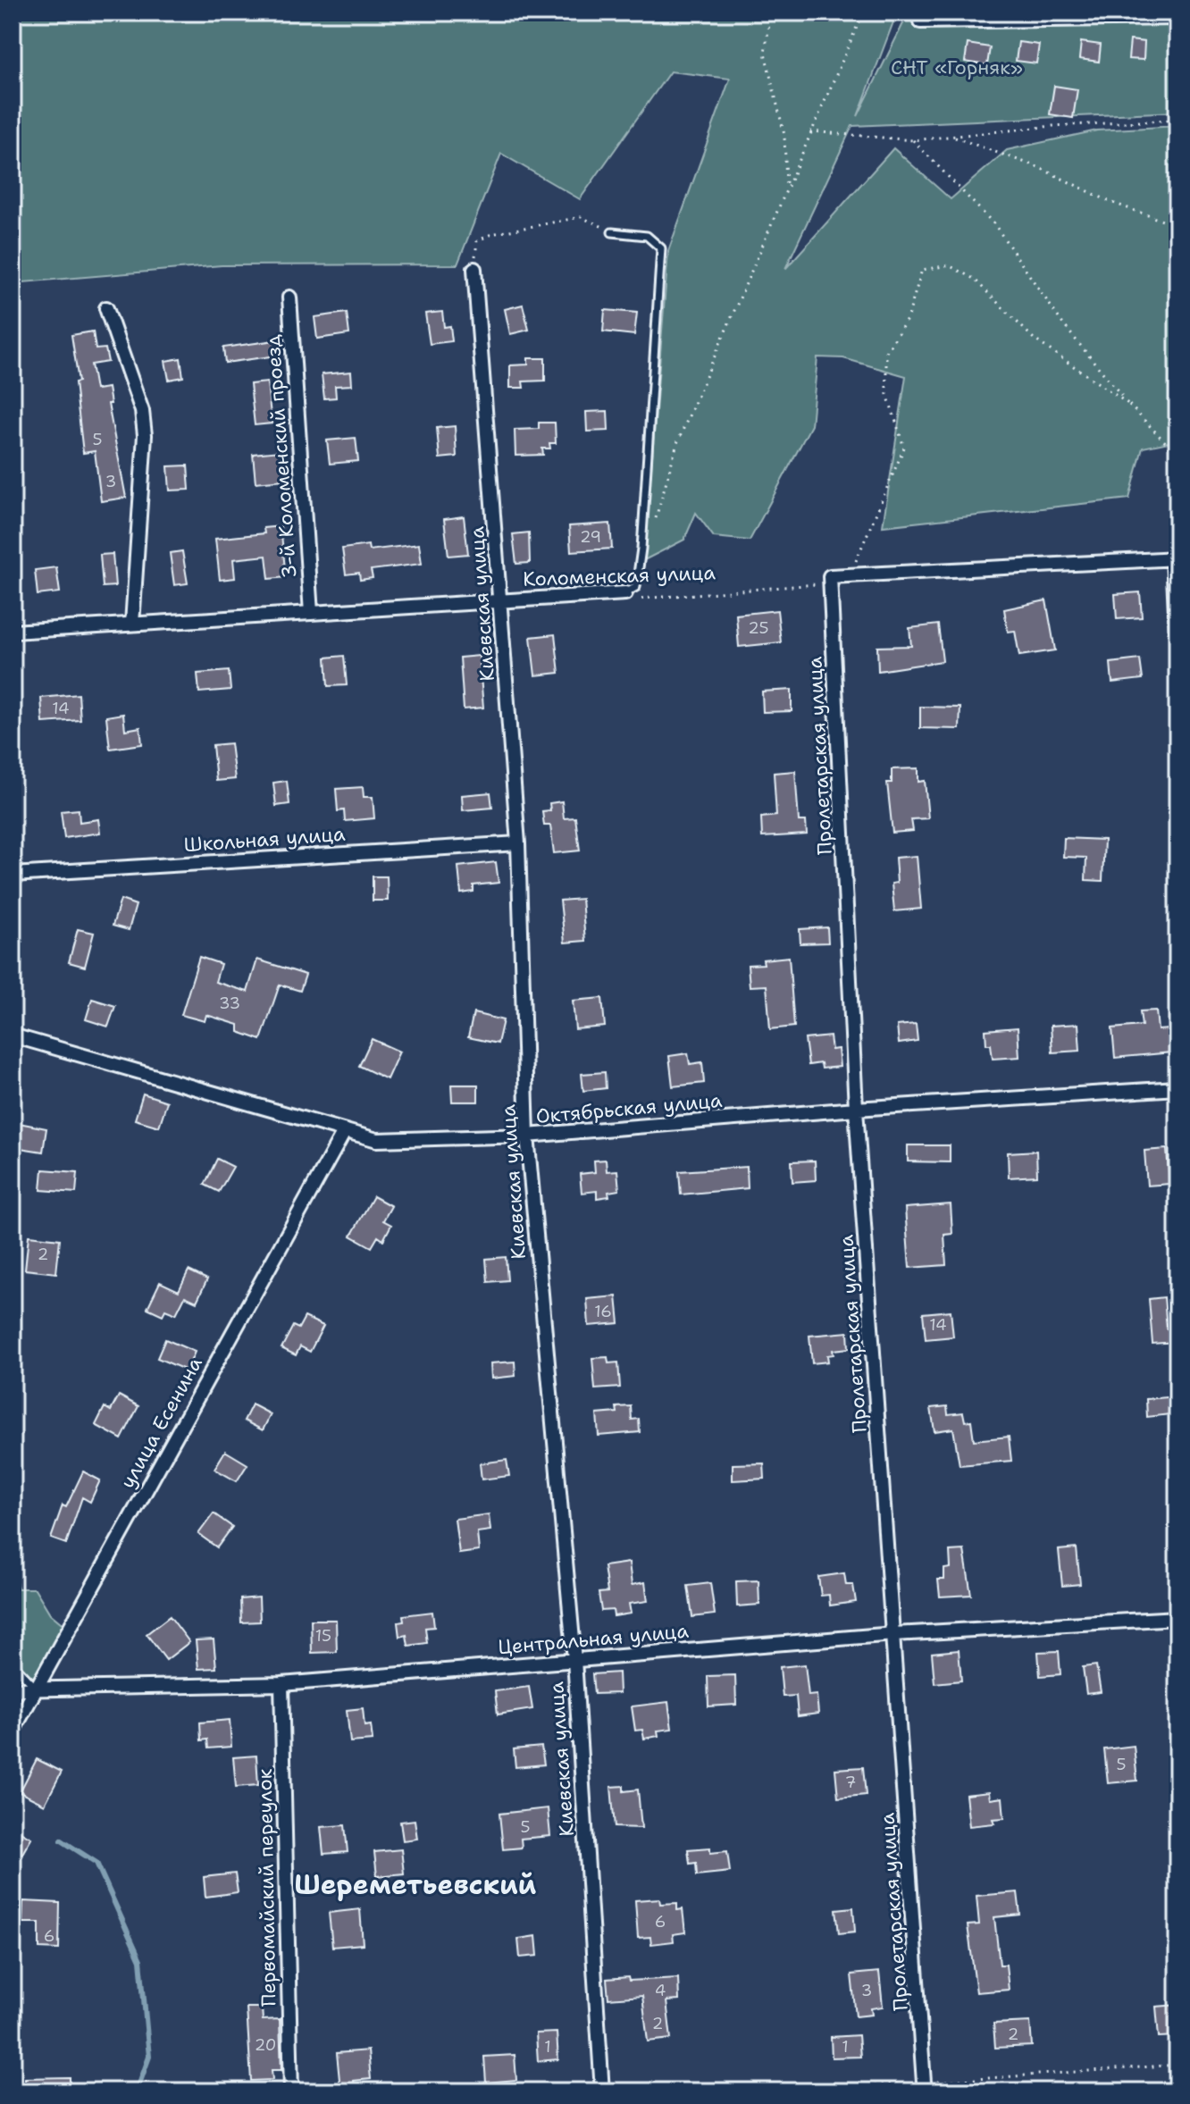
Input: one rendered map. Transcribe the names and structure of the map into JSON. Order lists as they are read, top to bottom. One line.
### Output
{"streets":{"street":["3-й Коломенский проезд","Коломенская улица","Киевская улица","Пролетарская улица","Школьная улица","Октябрьская улица","улица Есенина","Центральная улица","Первомайский переулок"]},"crossings":[["3-й Коломенский проезд","Коломенская улица"],["Коломенская улица","Киевская улица"],["Коломенская улица","Пролетарская улица"],["Киевская улица","Школьная улица"],["Киевская улица","Октябрьская улица"],["Киевская улица","Центральная улица"],["Пролетарская улица","Октябрьская улица"],["Пролетарская улица","Центральная улица"],["Октябрьская улица","улица Есенина"],["улица Есенина","Центральная улица"],["Центральная улица","Первомайский переулок"]],"districts":["Шереметьевский"],"parks":["СНТ «Горняк»"],"house_numbers":["5","3","29","25","14","33","2","16","14","15","5","7","5","6","6","4","3","2","2","20","1","1"]}
